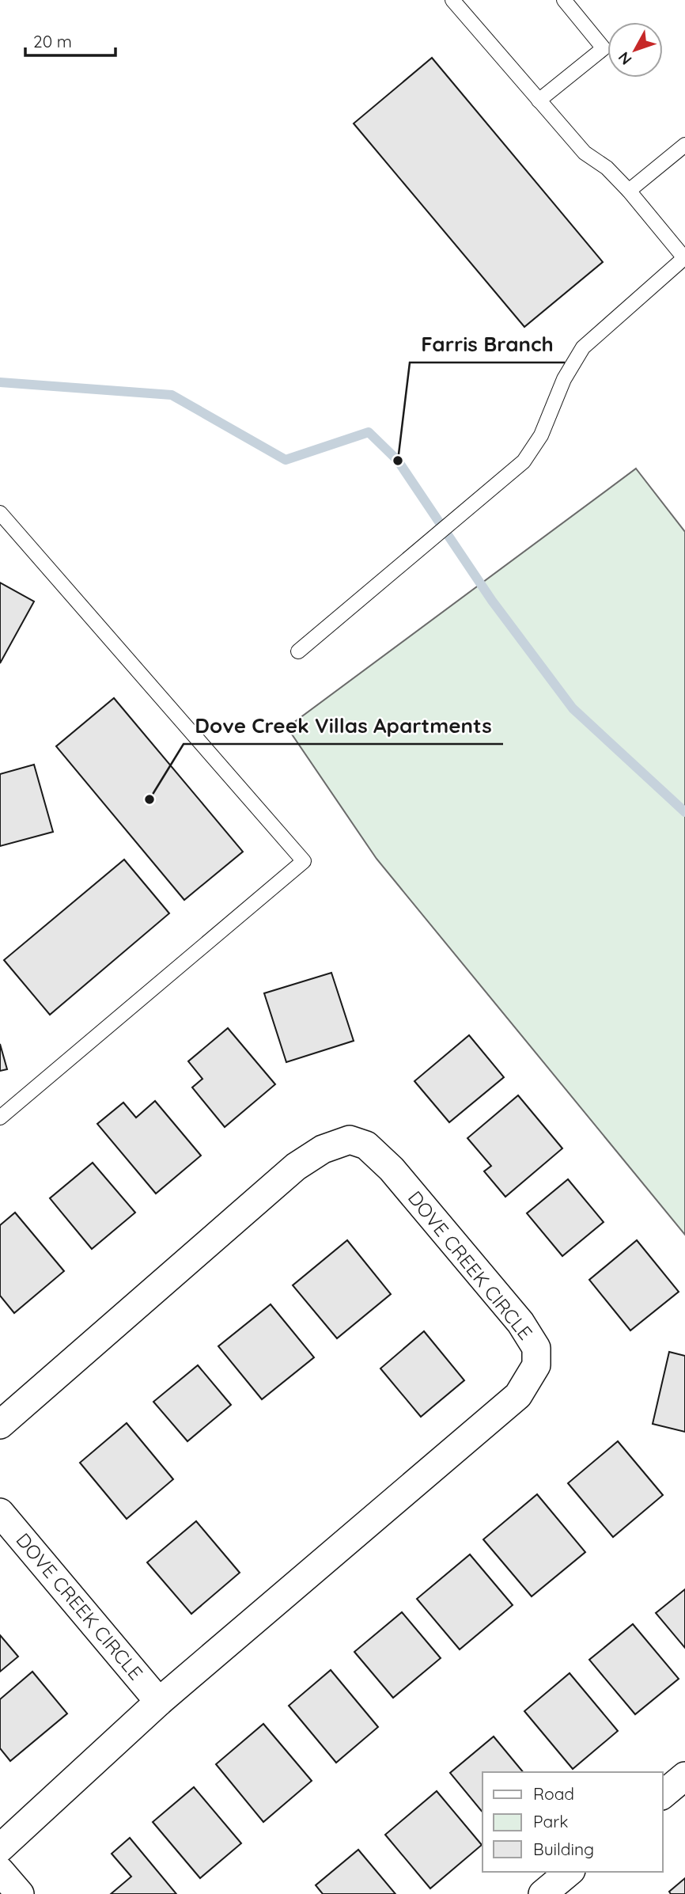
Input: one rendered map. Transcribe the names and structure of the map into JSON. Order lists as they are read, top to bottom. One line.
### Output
{"streets":{"street":["DOVE CREEK CIRCLE"]},"places":["Farris Branch","Dove Creek Villas Apartments"],"legend":["Road","Park","Building"],"scale_bar":"20 m","north":"bottom left"}
